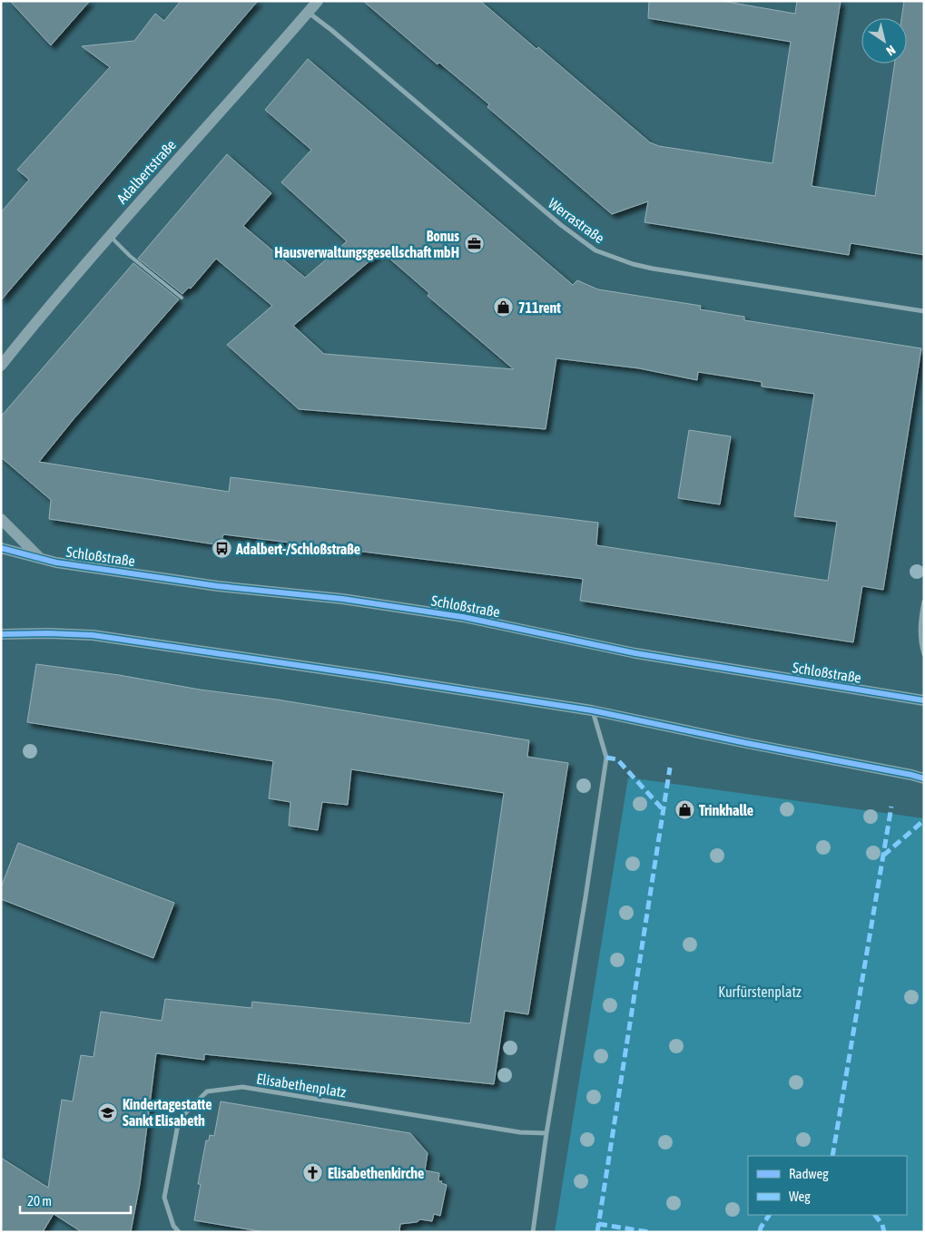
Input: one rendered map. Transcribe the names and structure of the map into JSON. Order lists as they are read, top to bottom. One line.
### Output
{"streets":{"street":["Adalbertstraße","Werrastraße","Schloßstraße","Elisabethenplatz"]},"crossings":[["Adalbertstraße","Werrastraße"]],"parks":["Kurfürstenplatz"],"places":{"office":["Bonus Hausverwaltungsgesellschaft mbH"],"shop":["711rent","Trinkhalle"],"bus stop":["Adalbert-/Schloßstraße"],"school or university":["Kindertagestatte Sankt Elisabeth"],"church":["Elisabethenkirche"]},"legend":["Radweg","Weg"],"scale_bar":"20 m","north":"bottom right"}
